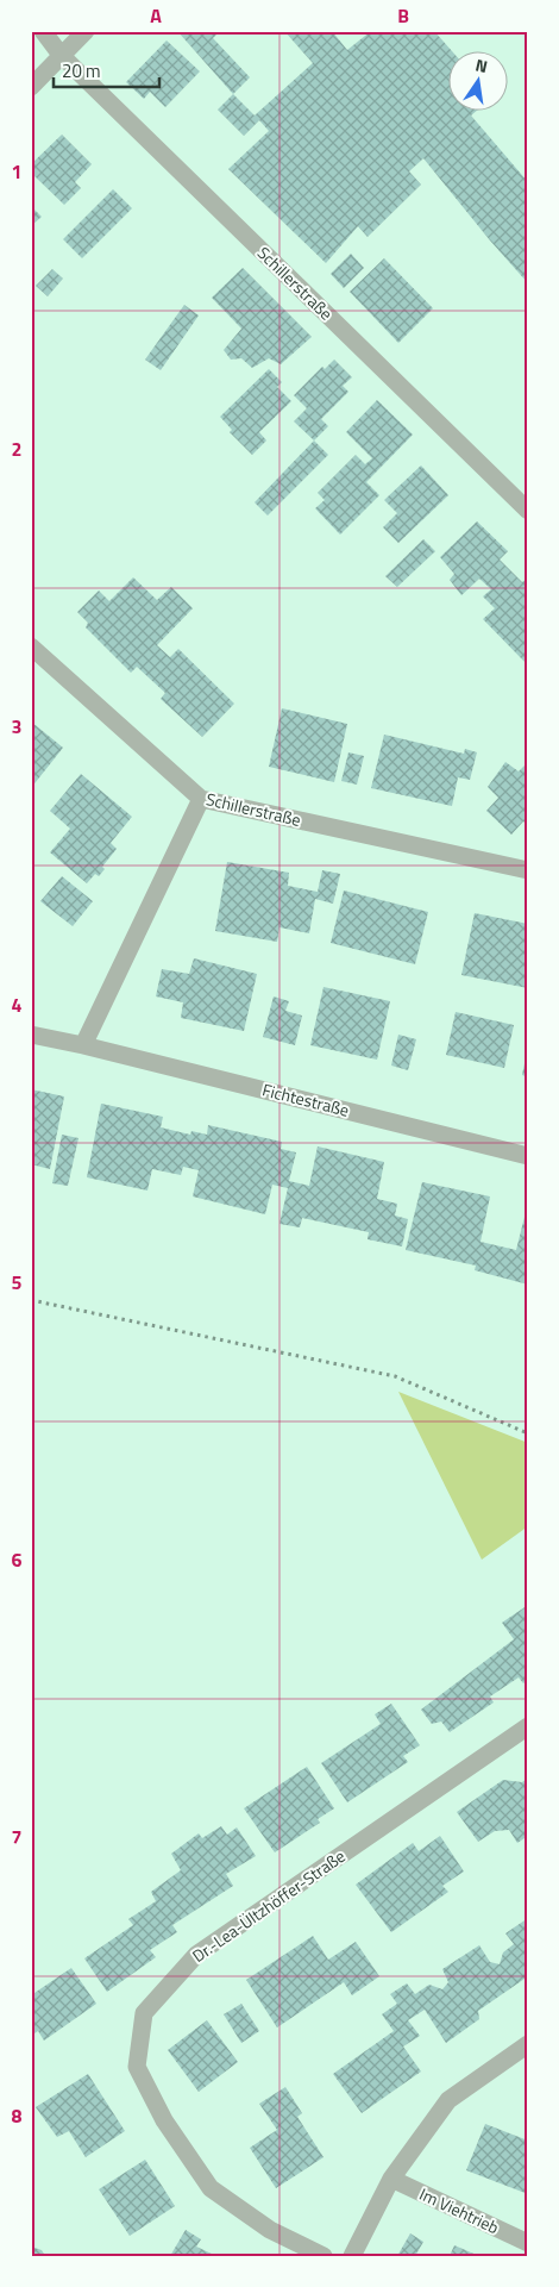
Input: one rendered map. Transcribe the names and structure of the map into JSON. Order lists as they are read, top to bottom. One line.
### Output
{"streets":{"street":["Schillerstraße","Fichtestraße","Dr.-Lea-Ültzhöffer-Straße","Im Viehtrieb"]},"scale_bar":"20 m","north":"top","grid":{"columns":["A","B"],"rows":["1","2","3","4","5","6","7","8"]}}
